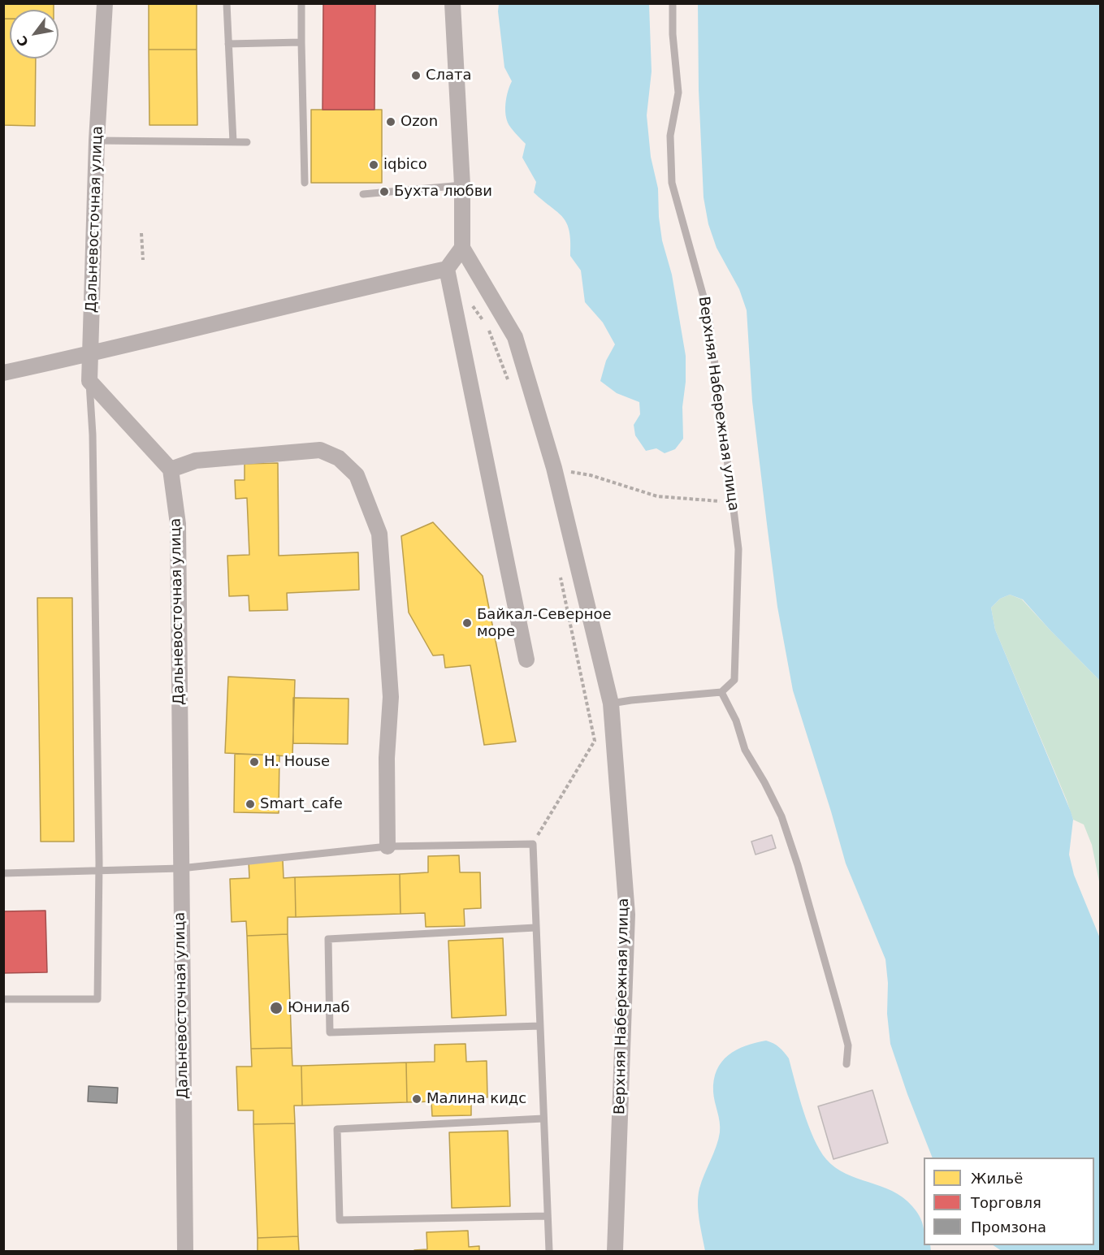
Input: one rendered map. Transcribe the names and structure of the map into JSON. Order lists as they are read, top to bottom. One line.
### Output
{"streets":{"street":["Дальневосточная улица","Верхняя Набережная улица"]},"places":["Слата","Ozon","iqbico","Бухта любви","Байкал-Северное море","H. House","Smart_cafe","Юнилаб","Малина кидс"],"legend":["Жильё","Торговля","Промзона"],"north":"bottom left"}
